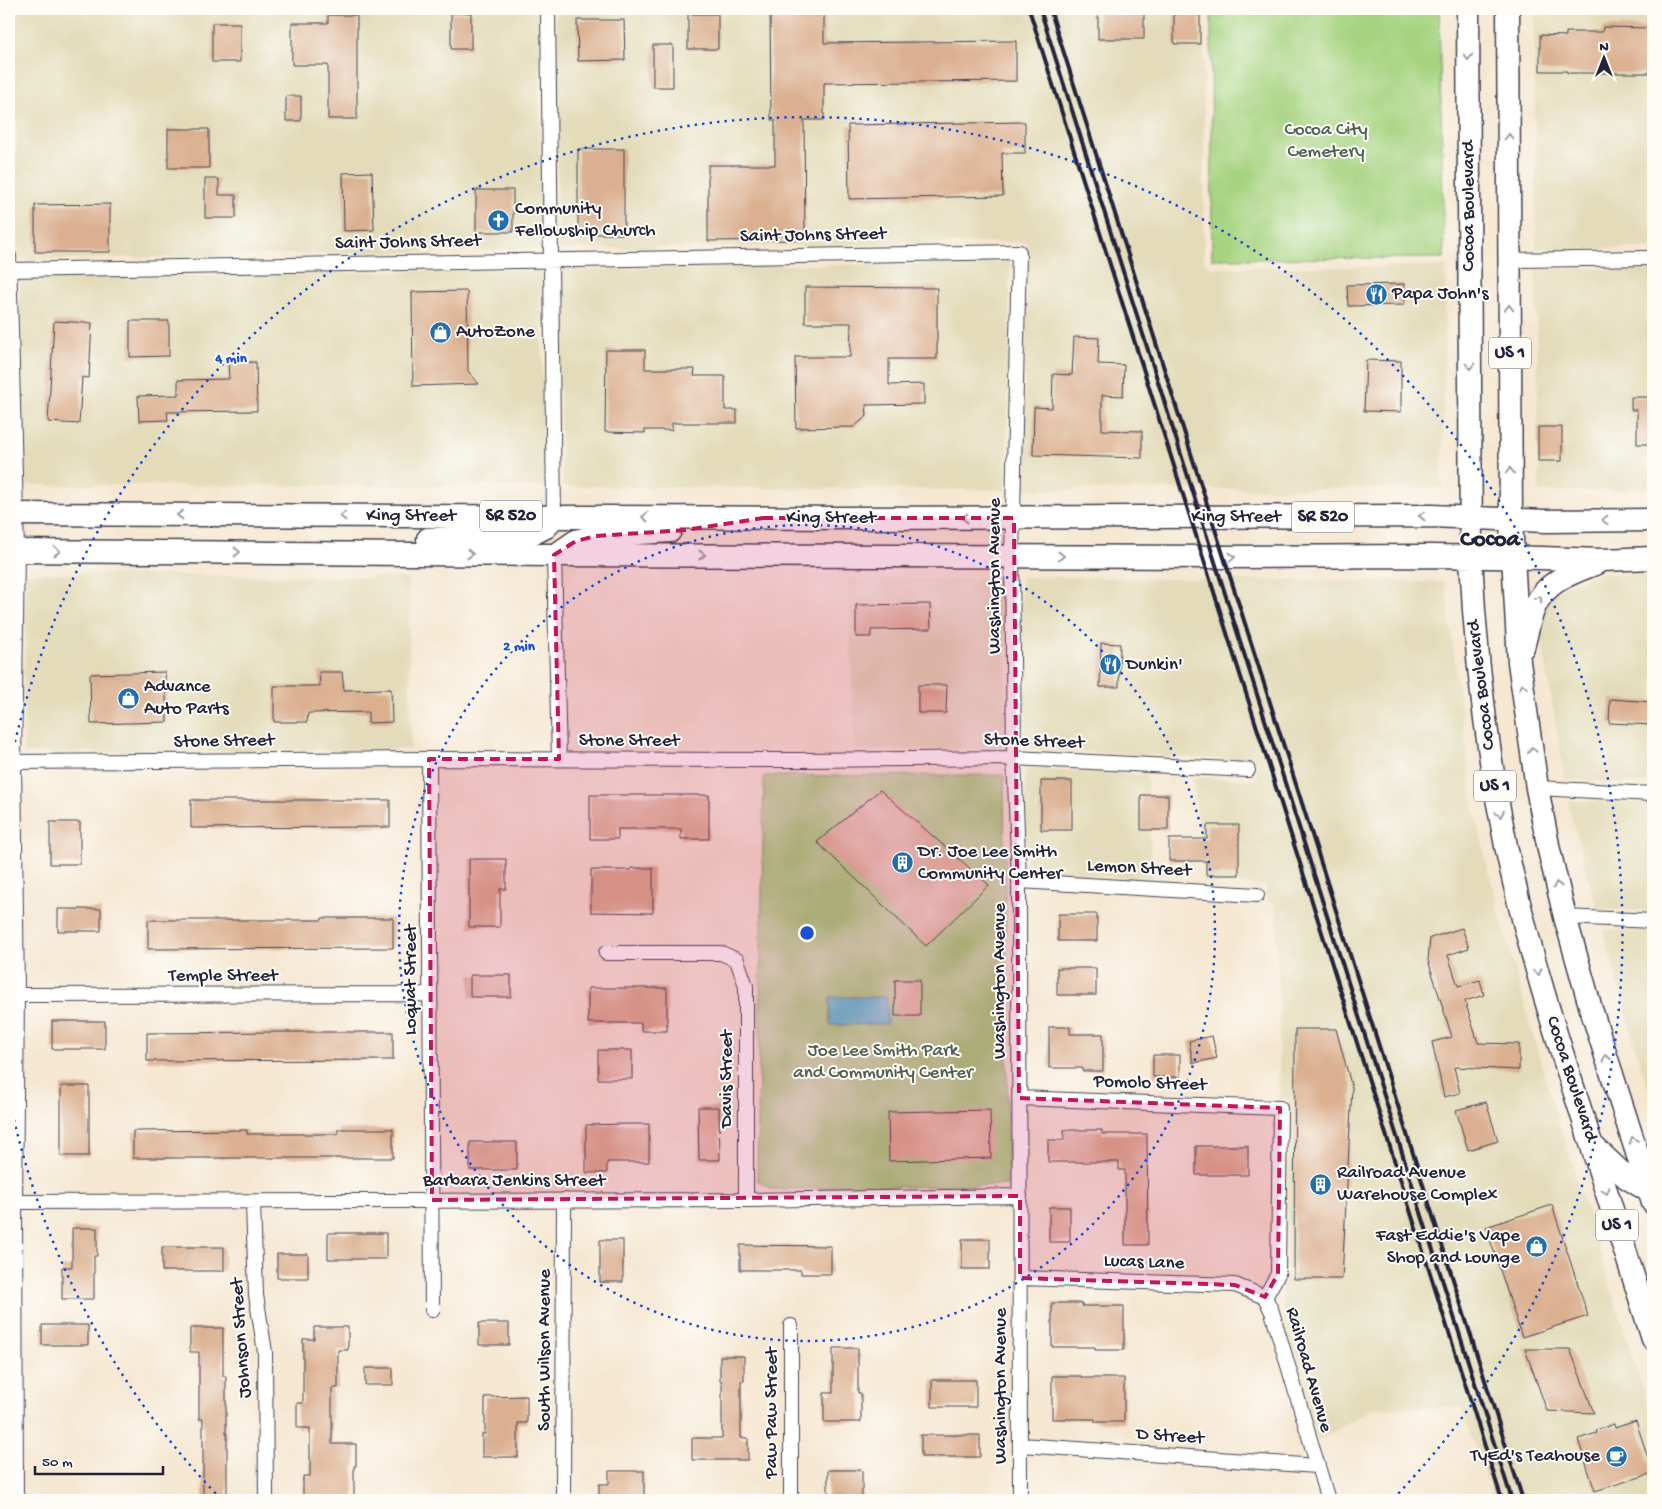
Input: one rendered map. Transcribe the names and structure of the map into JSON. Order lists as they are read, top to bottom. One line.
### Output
{"streets":{"main road":["Cocoa Boulevard","US 1","King Street","SR 520"],"street":["Saint Johns Street","Washington Avenue","Stone Street","Lemon Street","Temple Street","Loquat Street","Davis Street","Pomolo Street","Barbara Jenkins Street","Lucas Lane","Johnson Street","South Wilson Avenue","Railroad Avenue","Paw Paw Street","D Street"]},"crossings":[["Cocoa Boulevard","King Street"],["Saint Johns Street","Washington Avenue"],["US 1","King Street"],["King Street","Washington Avenue"],["Washington Avenue","Stone Street"],["Washington Avenue","Lemon Street"],["Washington Avenue","Pomolo Street"],["Washington Avenue","Barbara Jenkins Street"],["Washington Avenue","Lucas Lane"],["Washington Avenue","D Street"],["Stone Street","Loquat Street"],["Temple Street","Loquat Street"],["Loquat Street","Barbara Jenkins Street"],["Davis Street","Barbara Jenkins Street"],["Pomolo Street","Railroad Avenue"],["Barbara Jenkins Street","Johnson Street"],["Barbara Jenkins Street","South Wilson Avenue"],["Lucas Lane","Railroad Avenue"],["Railroad Avenue","D Street"]],"districts":["Cocoa"],"parks":["Cocoa City Cemetery","Joe Lee Smith Park and Community Center"],"places":{"church":["Community Fellowship Church"],"restaurant":["Papa John's","Dunkin'"],"shop":["AutoZone","Advance Auto Parts","Fast Eddie's Vape Shop and Lounge"],"building":["Dr. Joe Lee Smith Community Center","Railroad Avenue Warehouse Complex"],"cafe":["TyEd's Teahouse"]},"scale_bar":"50 m","north":"top","rings":["4 min","2 min"]}
